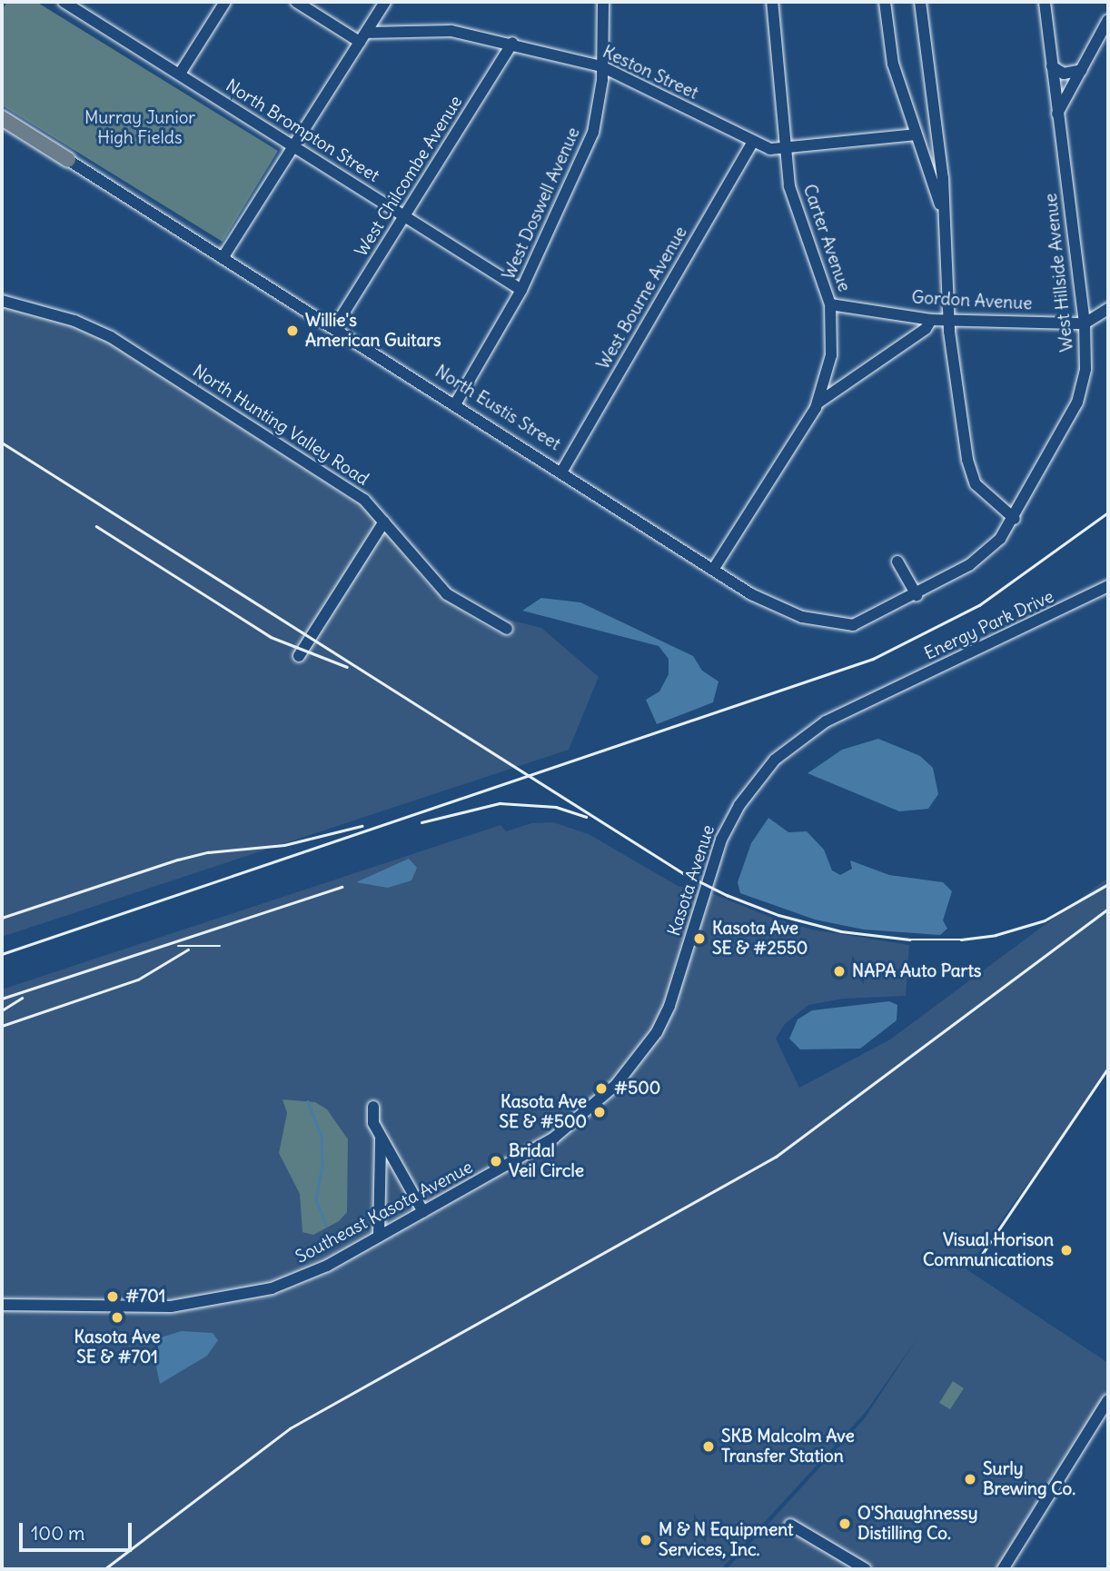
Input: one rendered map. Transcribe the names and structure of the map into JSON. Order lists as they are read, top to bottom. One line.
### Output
{"streets":{"main road":["North Eustis Street"],"street":["Keston Street","North Brompton Street","West Chilcombe Avenue","West Doswell Avenue","Carter Avenue","West Hillside Avenue","West Bourne Avenue","Gordon Avenue","North Hunting Valley Road","Energy Park Drive","Kasota Avenue","Southeast Kasota Avenue"]},"crossings":[["Keston Street","West Chilcombe Avenue"],["Keston Street","West Doswell Avenue"],["Keston Street","Carter Avenue"],["Keston Street","West Bourne Avenue"],["North Brompton Street","West Chilcombe Avenue"],["North Brompton Street","West Doswell Avenue"],["West Chilcombe Avenue","North Eustis Street"],["West Doswell Avenue","North Eustis Street"],["Carter Avenue","Gordon Avenue"],["Carter Avenue","North Eustis Street"],["West Hillside Avenue","Gordon Avenue"],["West Hillside Avenue","North Eustis Street"],["West Bourne Avenue","North Eustis Street"],["Energy Park Drive","Kasota Avenue"],["Kasota Avenue","Southeast Kasota Avenue"]],"parks":["Murray Junior High Fields"],"places":["Willie's American Guitars","Kasota Ave SE & #2550","NAPA Auto Parts","#500","Kasota Ave SE & #500","Bridal Veil Circle","Visual Horison Communications","#701","Kasota Ave SE & #701","SKB Malcolm Ave Transfer Station","Surly Brewing Co.","O'Shaughnessy Distilling Co.","M & N Equipment Services, Inc."],"scale_bar":"100 m"}
